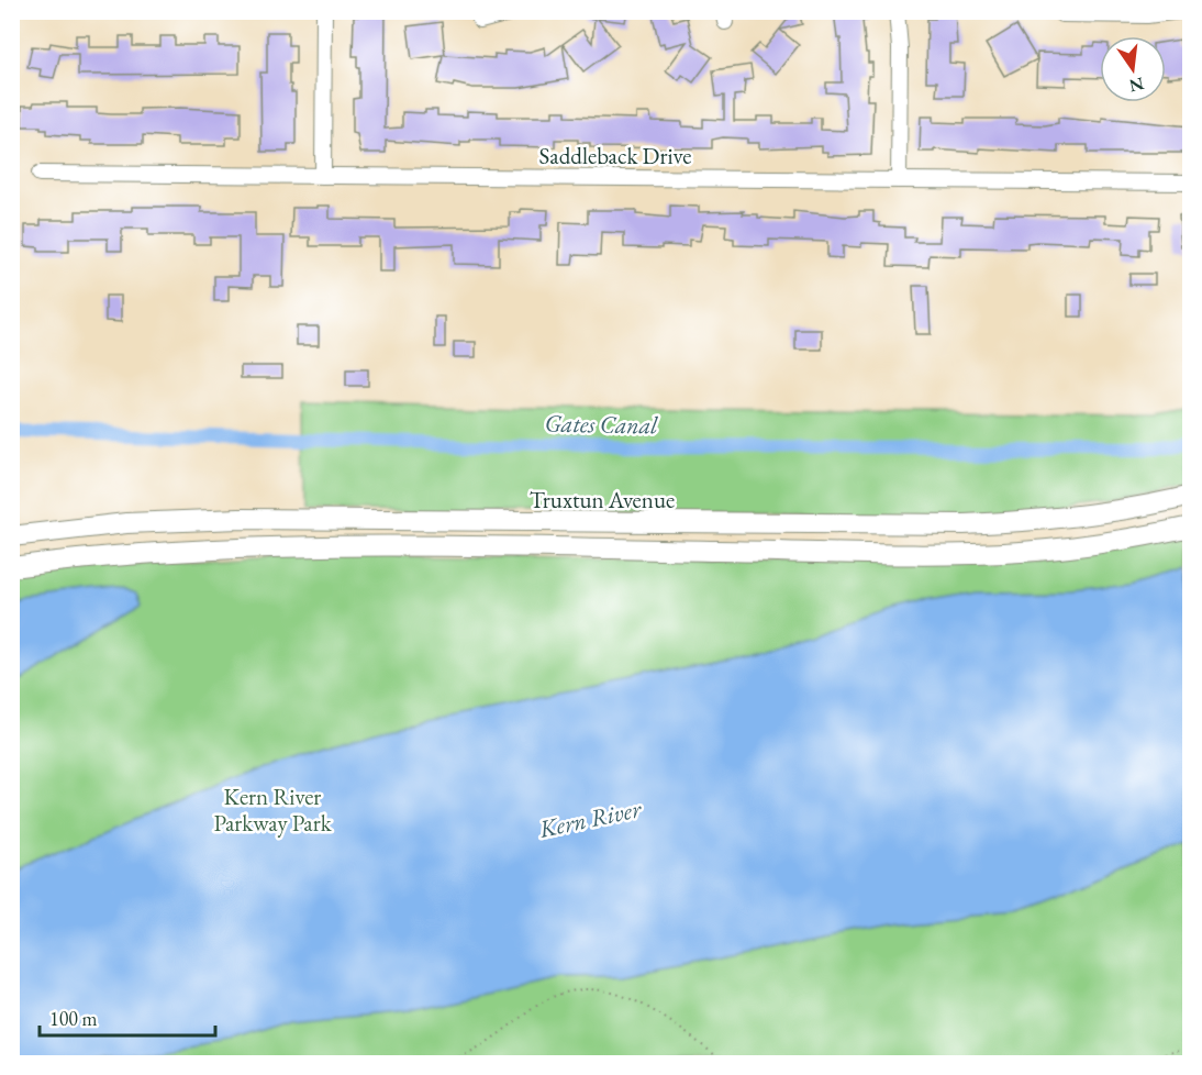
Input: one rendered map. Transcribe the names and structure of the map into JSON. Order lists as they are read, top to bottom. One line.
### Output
{"streets":{"main road":["Truxtun Avenue"],"street":["Saddleback Drive"]},"water":["Gates Canal","Kern River"],"parks":["Kern River Parkway Park"],"scale_bar":"100 m","north":"bottom"}
